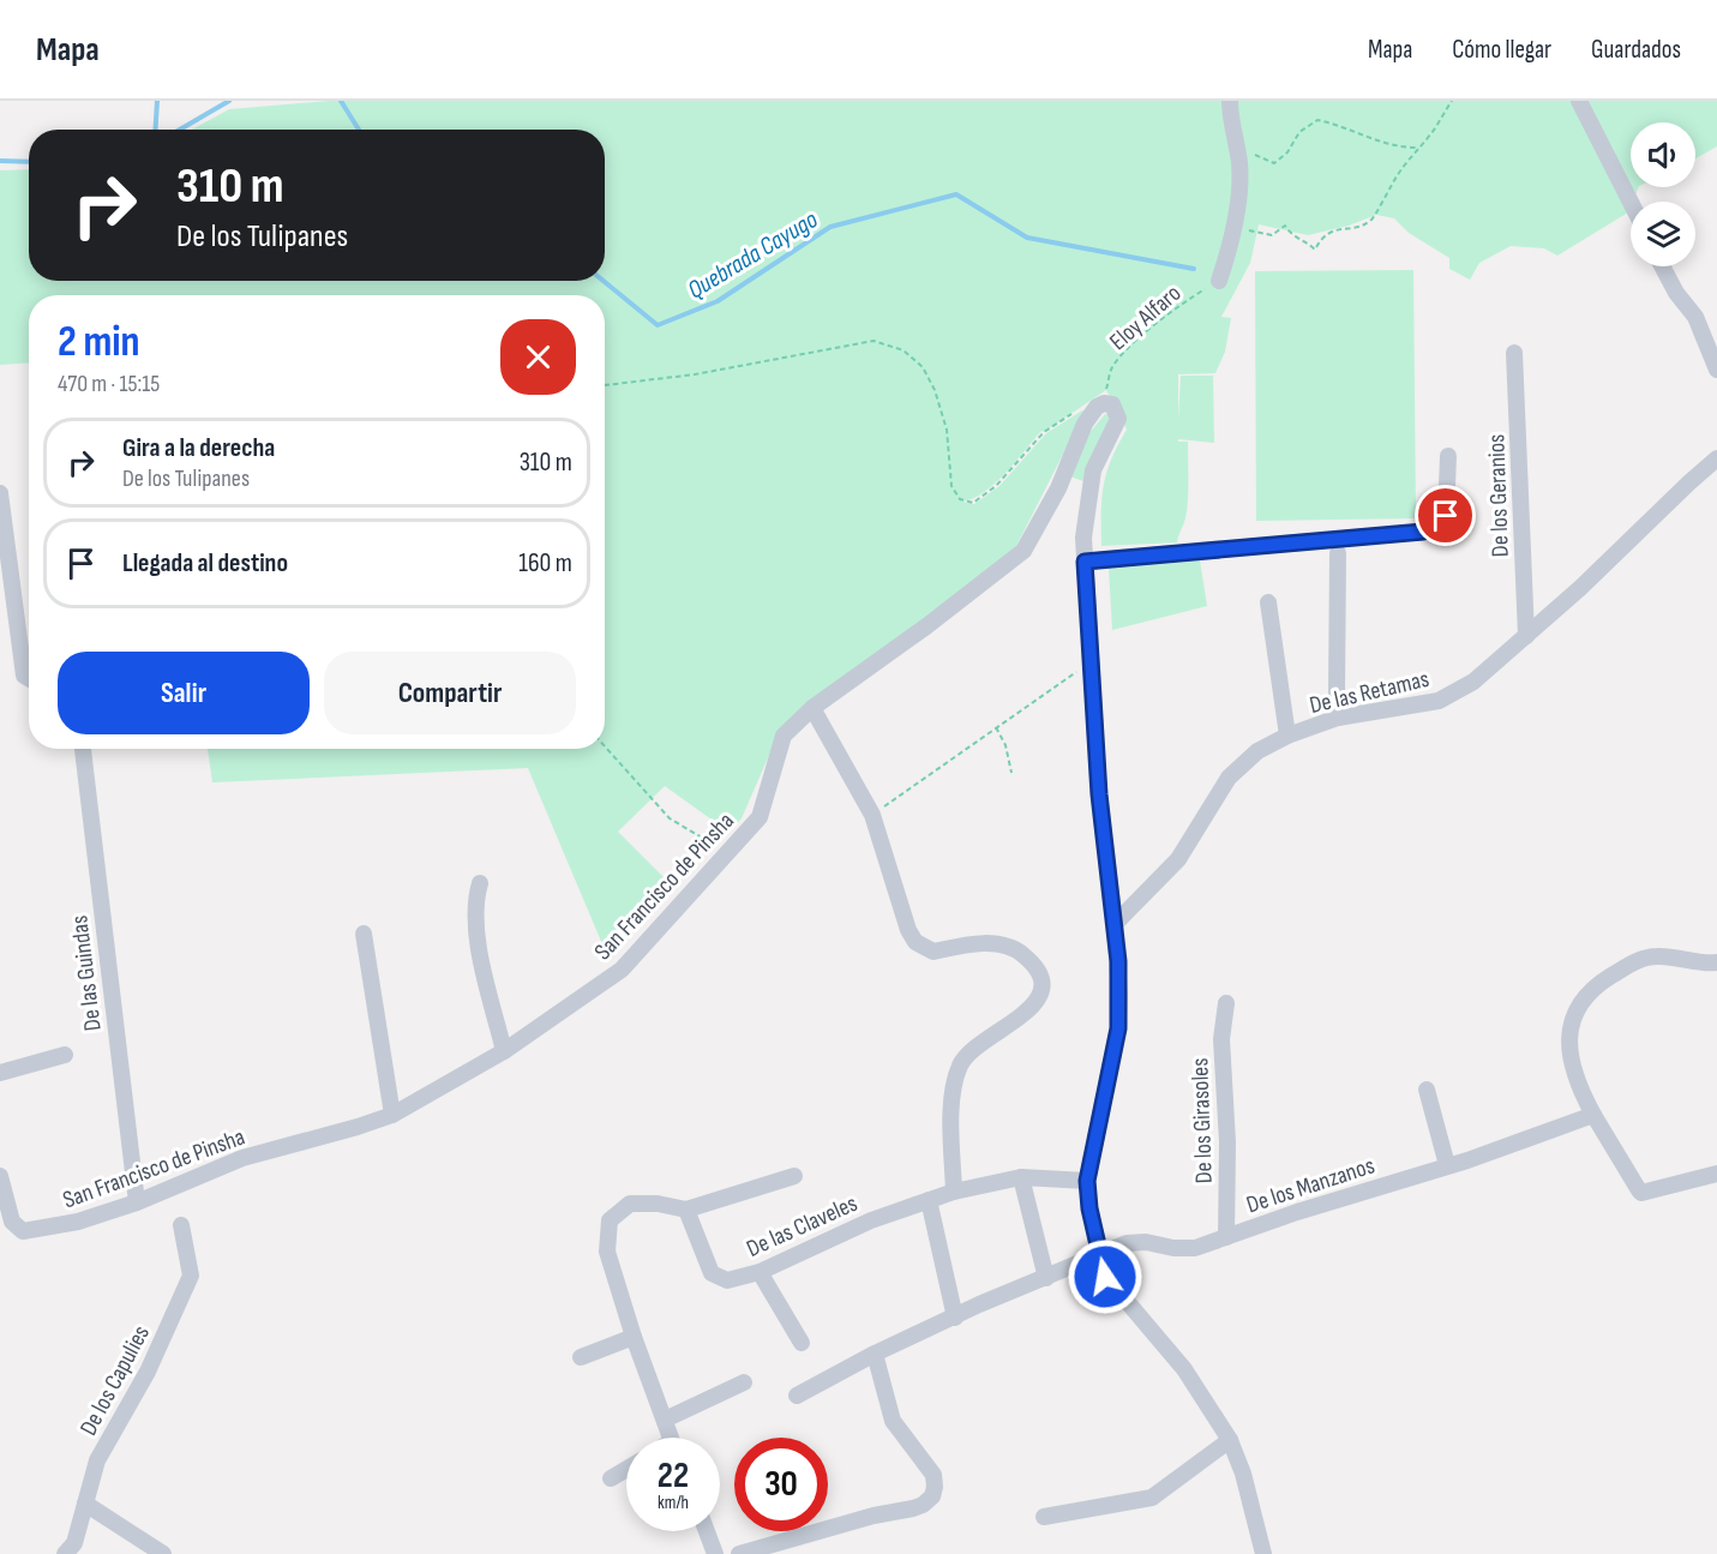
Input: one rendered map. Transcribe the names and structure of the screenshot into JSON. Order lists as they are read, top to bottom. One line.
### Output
{"streets":{"street":["De los Geranios","De las Retamas","San Francisco de Pinsha","De las Guindas","De los Girasoles","De los Manzanos","De las Claveles","De los Capulies"],"path":["Eloy Alfaro"]},"crossings":[["Eloy Alfaro","San Francisco de Pinsha"],["De los Geranios","De las Retamas"],["San Francisco de Pinsha","De las Guindas"],["De los Girasoles","De los Manzanos"]],"water":["Quebrada Cayugo"],"page":{"header":"Mapa","nav":["Mapa","Cómo llegar","Guardados"],"turn":["310 m","De los Tulipanes"],"heading":["2 min","470 m · 15:15"],"list":[{"name":"Gira a la derecha","note":"De los Tulipanes","value":"310 m"},{"name":"Llegada al destino","value":"160 m"}],"buttons":["Salir","Compartir"],"speed":"22 km/h","limit":"30"}}
